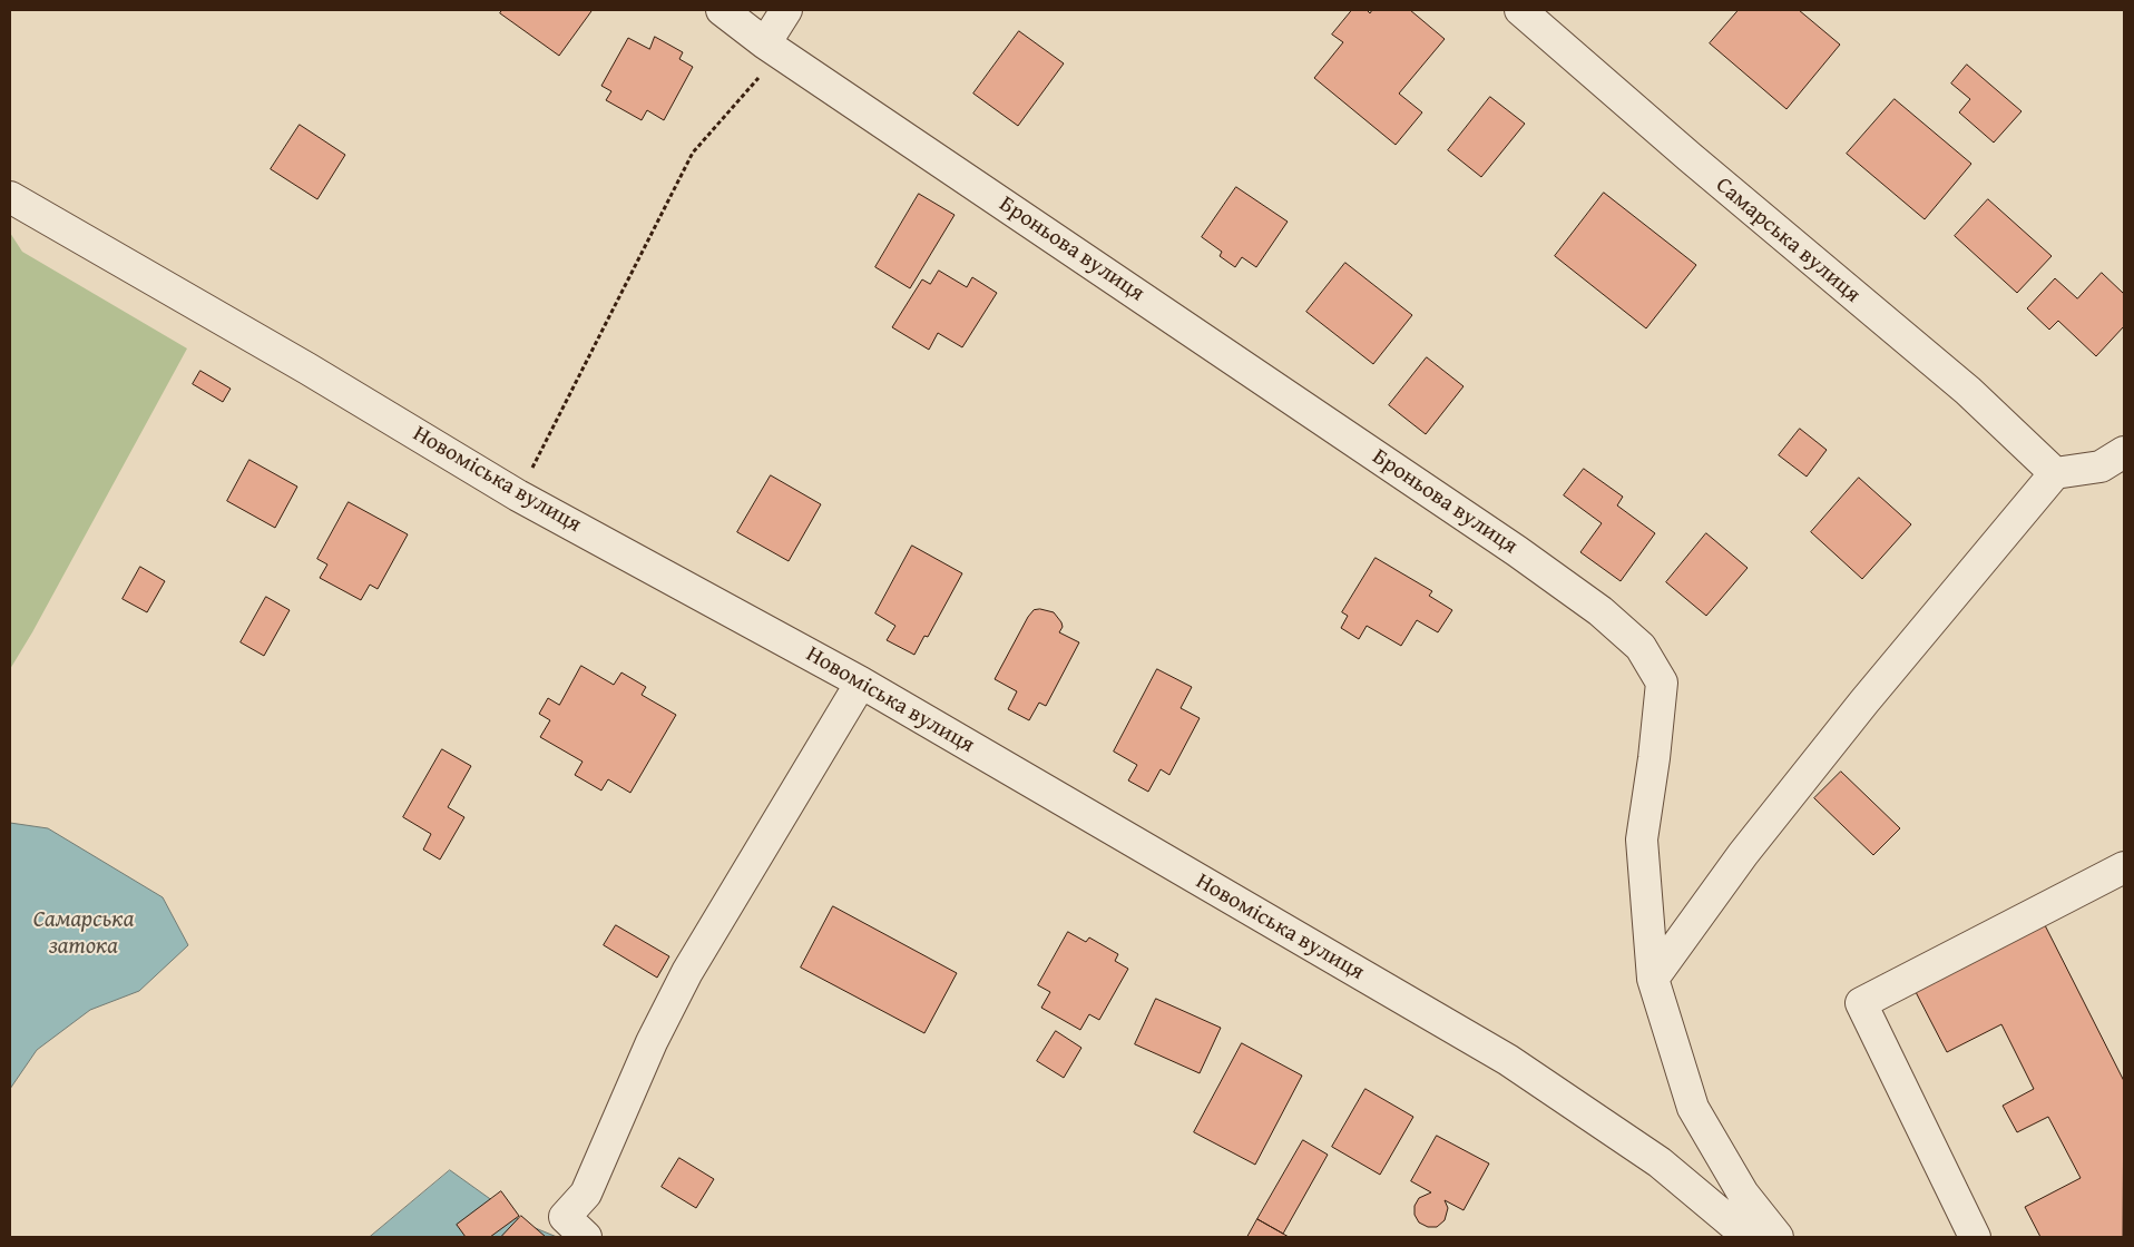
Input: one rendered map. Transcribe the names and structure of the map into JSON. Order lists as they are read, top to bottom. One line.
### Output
{"streets":{"street":["Самарська вулиця","Броньова вулиця","Новоміська вулиця"]},"water":["Самарська затока"]}
